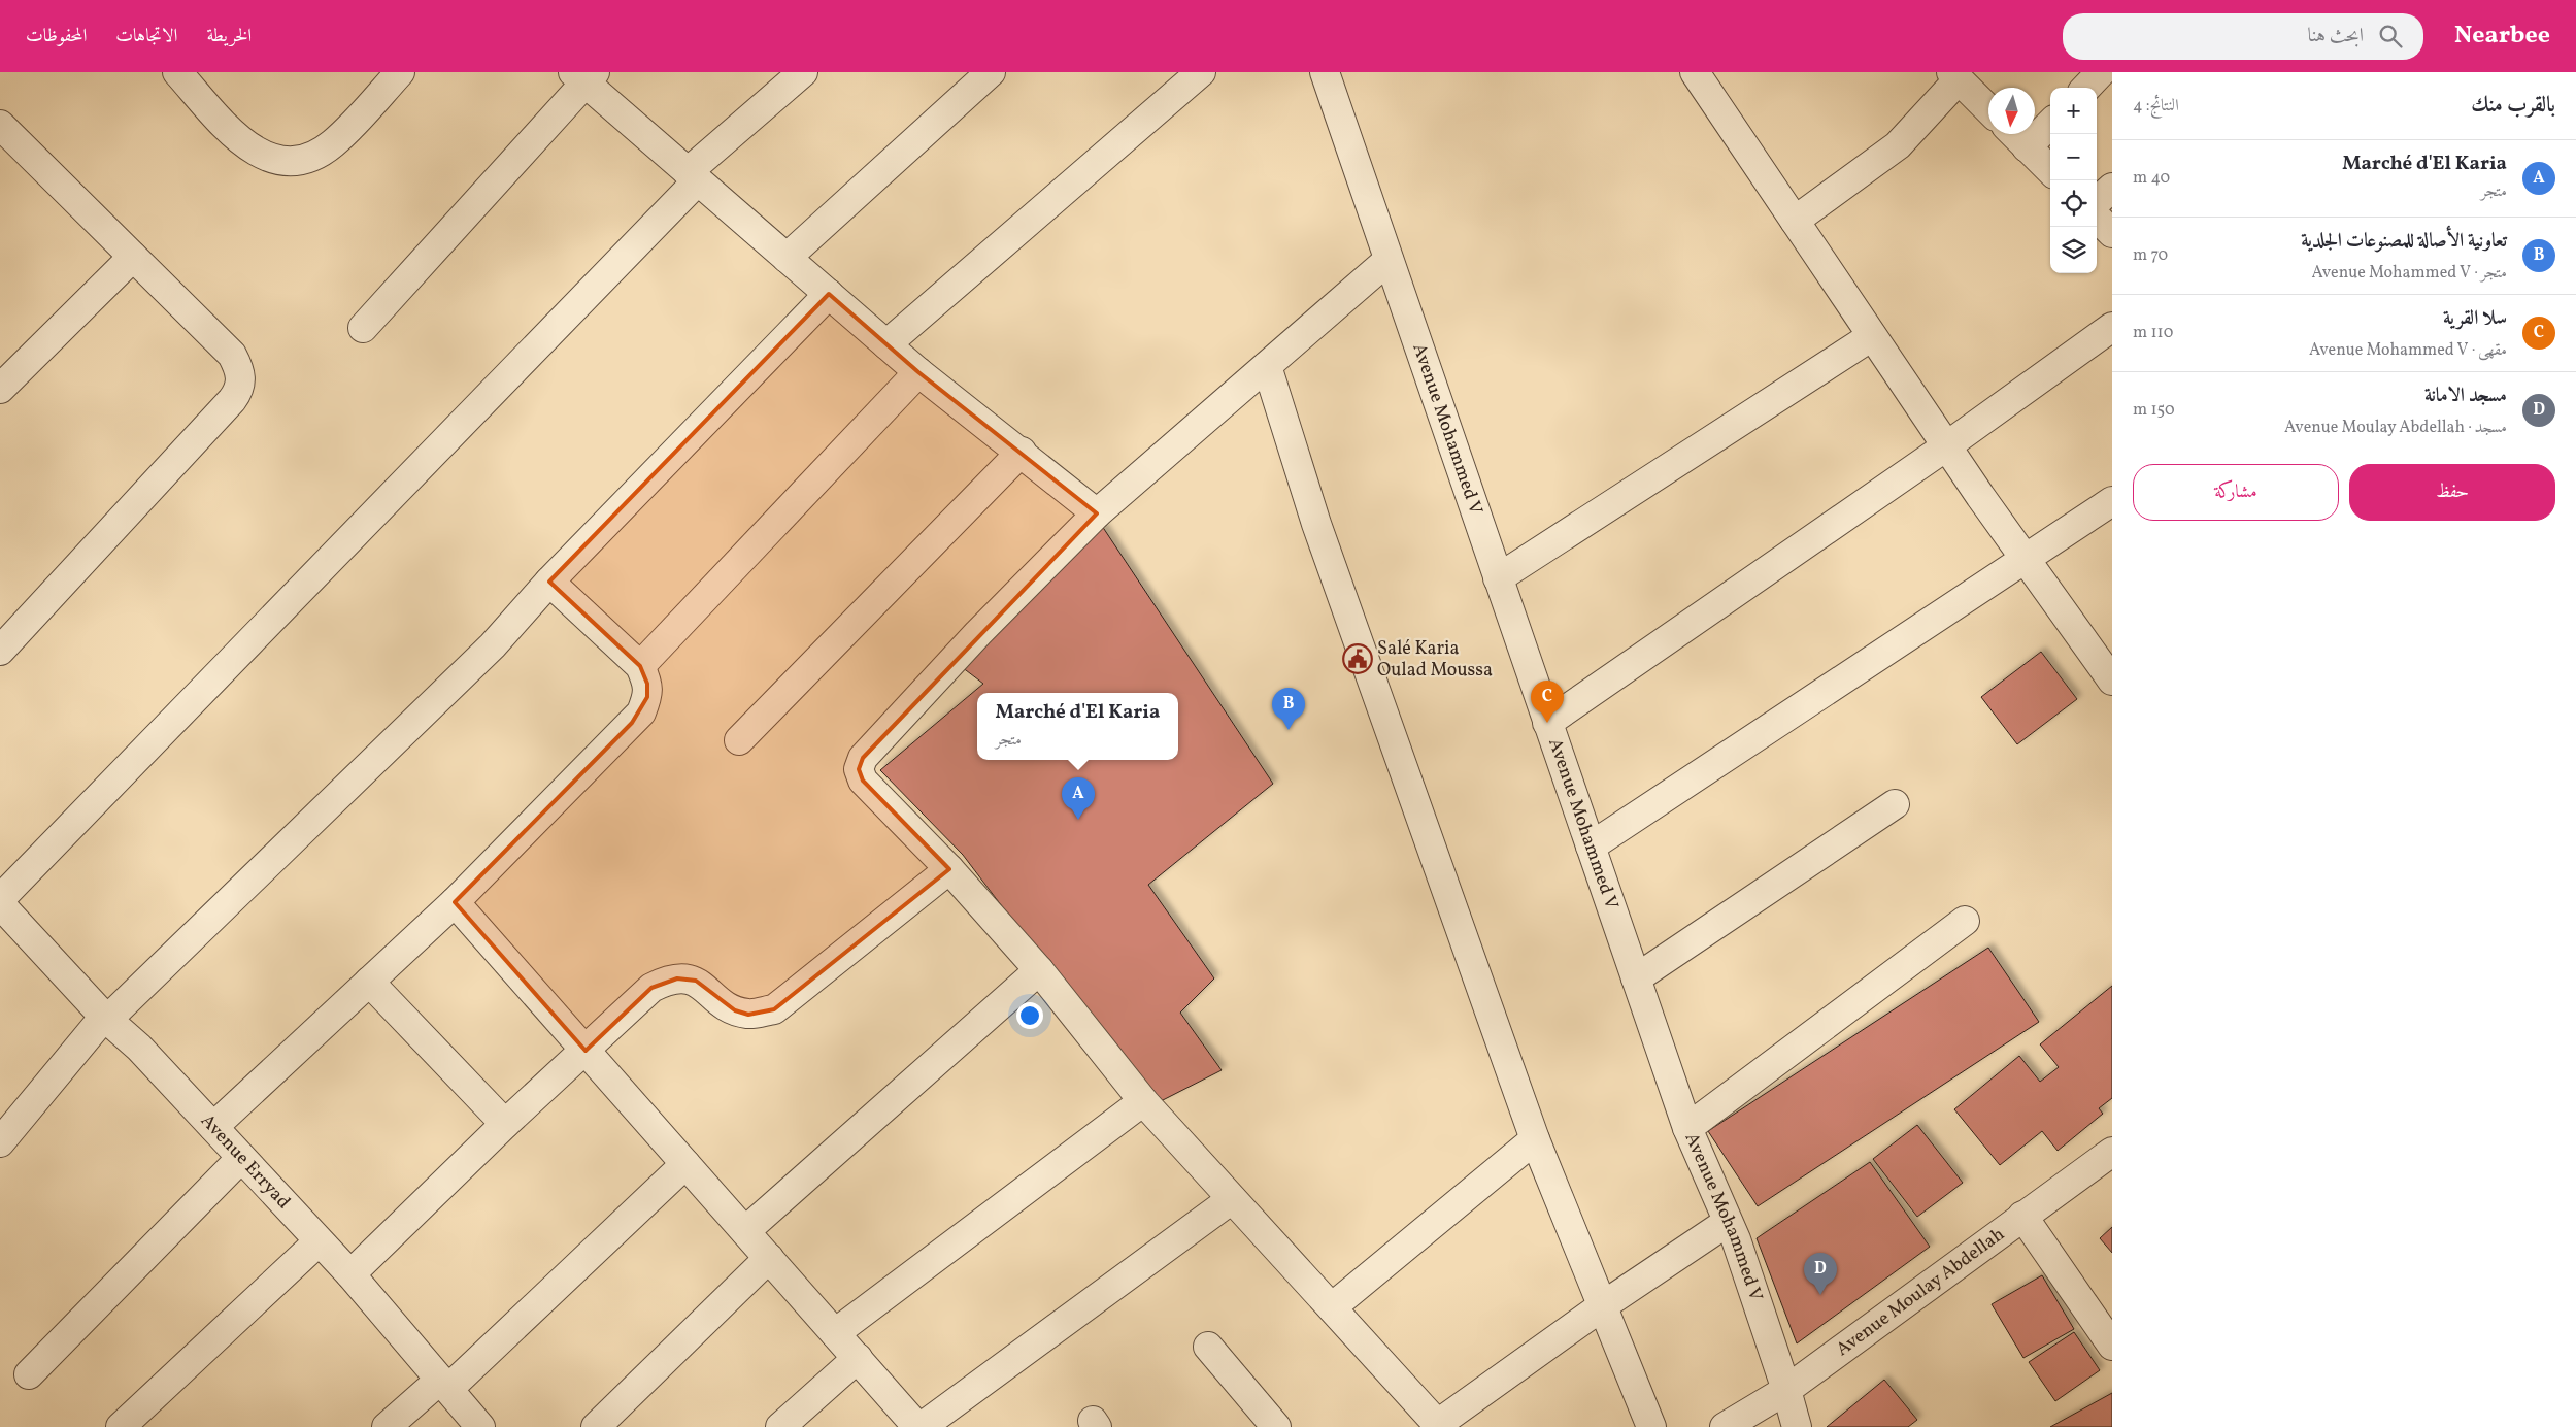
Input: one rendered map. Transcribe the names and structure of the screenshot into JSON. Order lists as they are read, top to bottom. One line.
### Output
{"streets":{"street":["Avenue Mohammed V","Avenue Erryad","Avenue Moulay Abdellah"]},"crossings":[["Avenue Mohammed V","Avenue Moulay Abdellah"]],"places":{"public building":["Salé Karia Oulad Moussa"]},"north":"bottom","page":{"header":"Nearbee","search":"ابحث هنا","nav":["الخريطة","الاتجاهات","المحفوظات"],"heading":["بالقرب منك","النتائج: 4"],"map_buttons":["+","−"],"list":[{"mark":"A","name":"Marché d'El Karia","note":"متجر","value":"40 m"},{"mark":"B","name":"تعاونية الأصالة للمصنوعات الجلدية","note":"متجر · Avenue Mohammed V","value":"70 m"},{"mark":"C","name":"سلا القرية","note":"مقهى · Avenue Mohammed V","value":"110 m"},{"mark":"D","name":"مسجد الامانة","note":"مسجد · Avenue Moulay Abdellah","value":"150 m"}],"buttons":["حفظ","مشاركة"],"pins":["C","B","A","D"],"popup":["Marché d'El Karia","متجر"]}}
